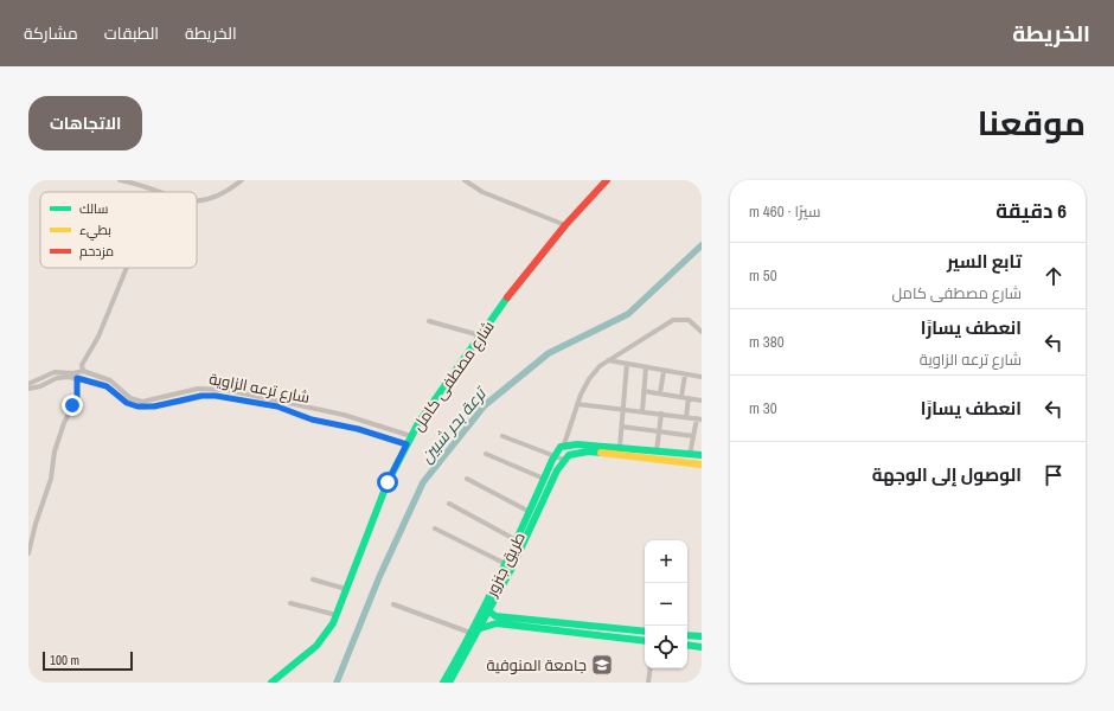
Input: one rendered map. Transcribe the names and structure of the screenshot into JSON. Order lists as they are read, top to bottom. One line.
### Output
{"streets":{"main road":["شارع مصطفى كامل","طريق جنزور"],"street":["شارع ترعه الزاوية"]},"crossings":[["شارع مصطفى كامل","شارع ترعه الزاوية"]],"water":["ترعة بحر شبين"],"places":{"school or university":["جامعة المنوفية"]},"legend":["سالك","بطيء","مزدحم"],"scale_bar":"100 m","page":{"header":"الخريطة","nav":["الخريطة","الطبقات","مشاركة"],"title":"موقعنا","buttons":"الاتجاهات","heading":["6 دقيقة","سيرًا · 460 m"],"list":[["تابع السير","شارع مصطفى كامل","50 m"],["انعطف يسارًا","شارع ترعه الزاوية","380 m"],["انعطف يسارًا","30 m"],"الوصول إلى الوجهة"],"map_buttons":["+","−"],"scale":"100 m"}}
